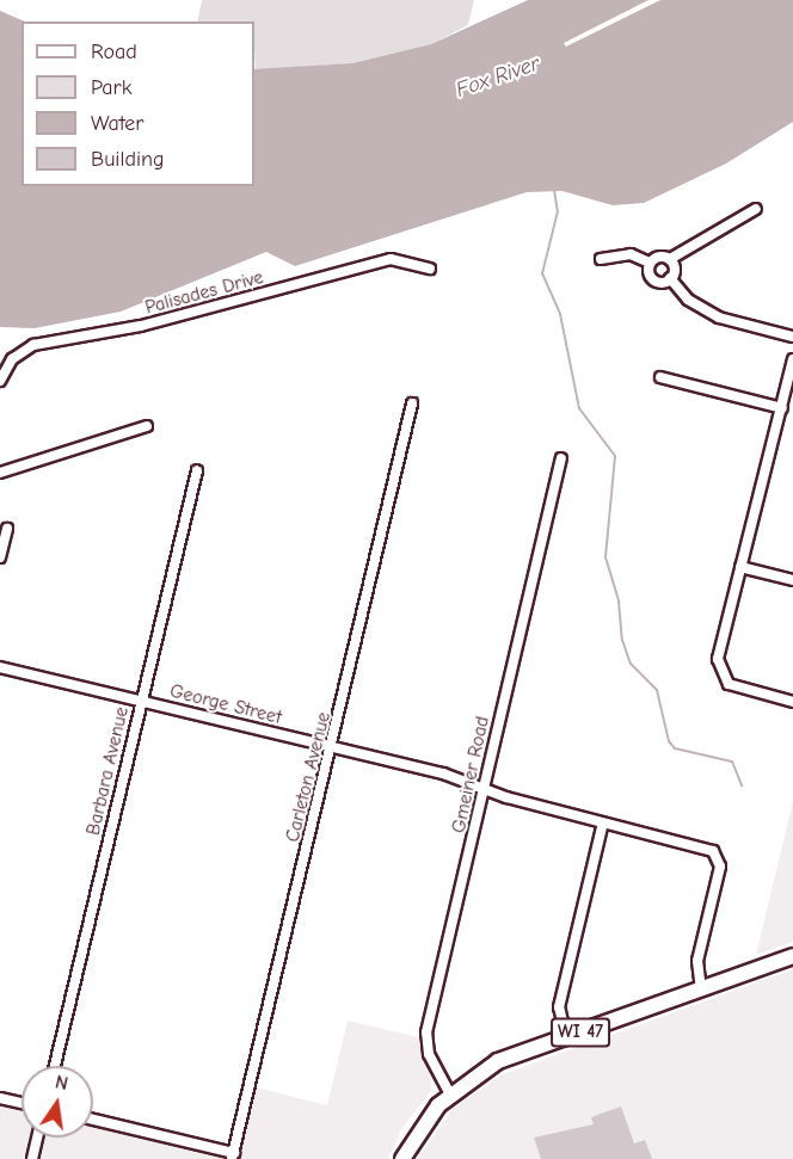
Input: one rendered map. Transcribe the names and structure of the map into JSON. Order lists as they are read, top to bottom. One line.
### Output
{"streets":{"main road":["WI 47"],"street":["Palisades Drive","George Street","Barbara Avenue","Gmeiner Road","Carleton Avenue"]},"crossings":[["George Street","Barbara Avenue"],["George Street","Gmeiner Road"],["George Street","Carleton Avenue"],["George Street","WI 47"],["Gmeiner Road","WI 47"]],"water":["Fox River"],"legend":["Road","Park","Water","Building"],"north":"top"}
